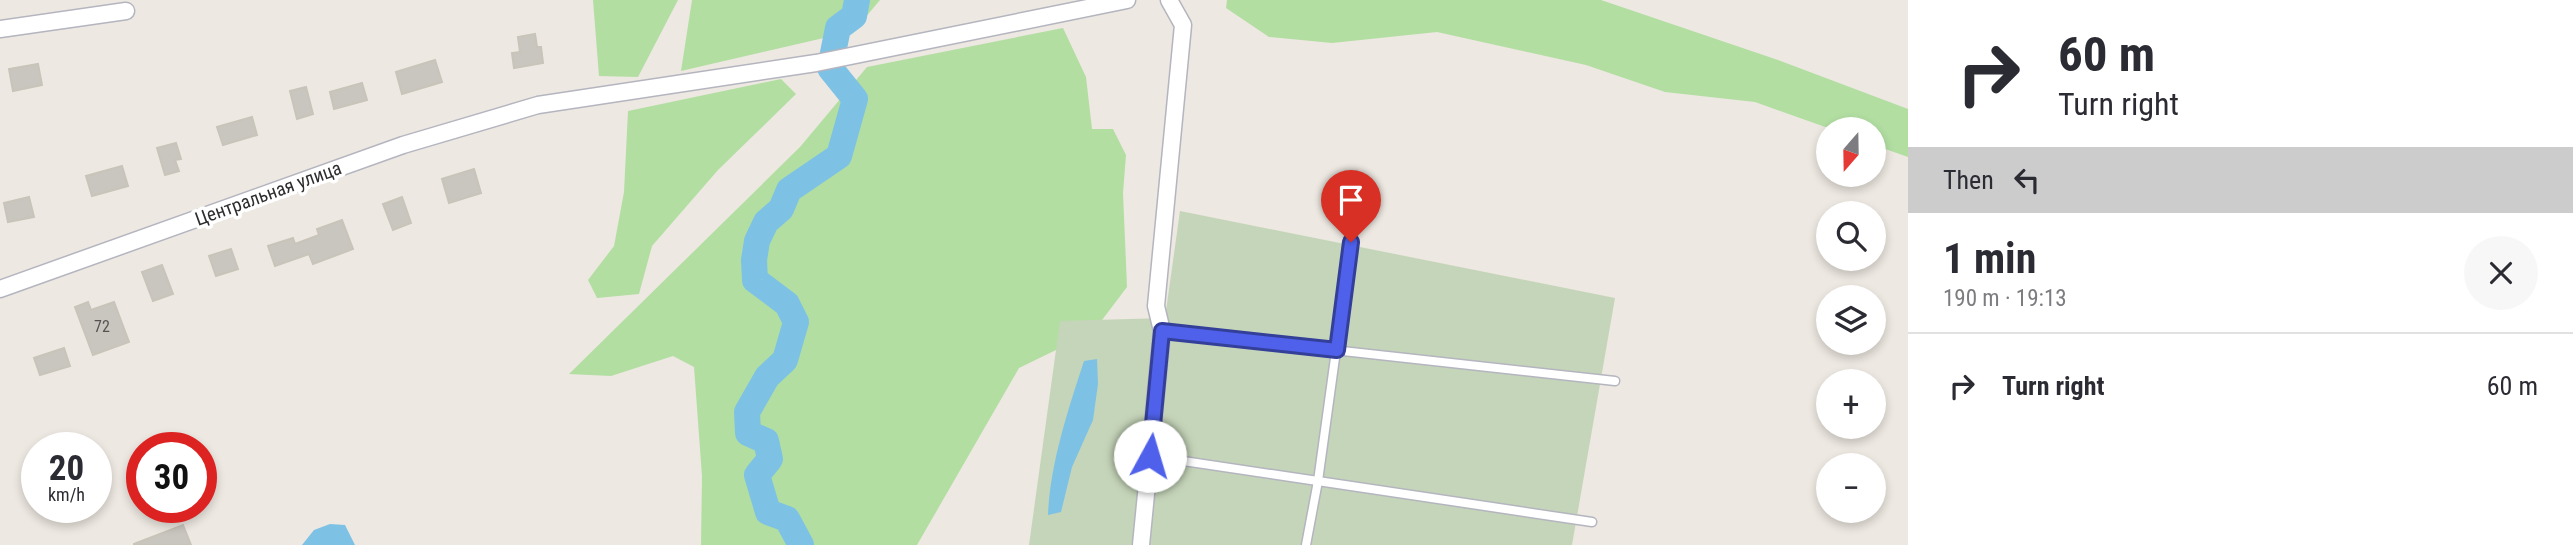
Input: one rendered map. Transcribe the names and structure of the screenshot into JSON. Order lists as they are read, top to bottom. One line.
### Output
{"streets":{"street":["Центральная улица"]},"house_numbers":["72"],"north":"bottom","page":{"turn":["60 m","Turn right"],"map_buttons":["+","−"],"then":"Then","heading":["1 min","190 m · 19:13"],"list":[{"name":"Turn right","value":"60 m"}],"speed":"20 km/h","limit":"30"}}
